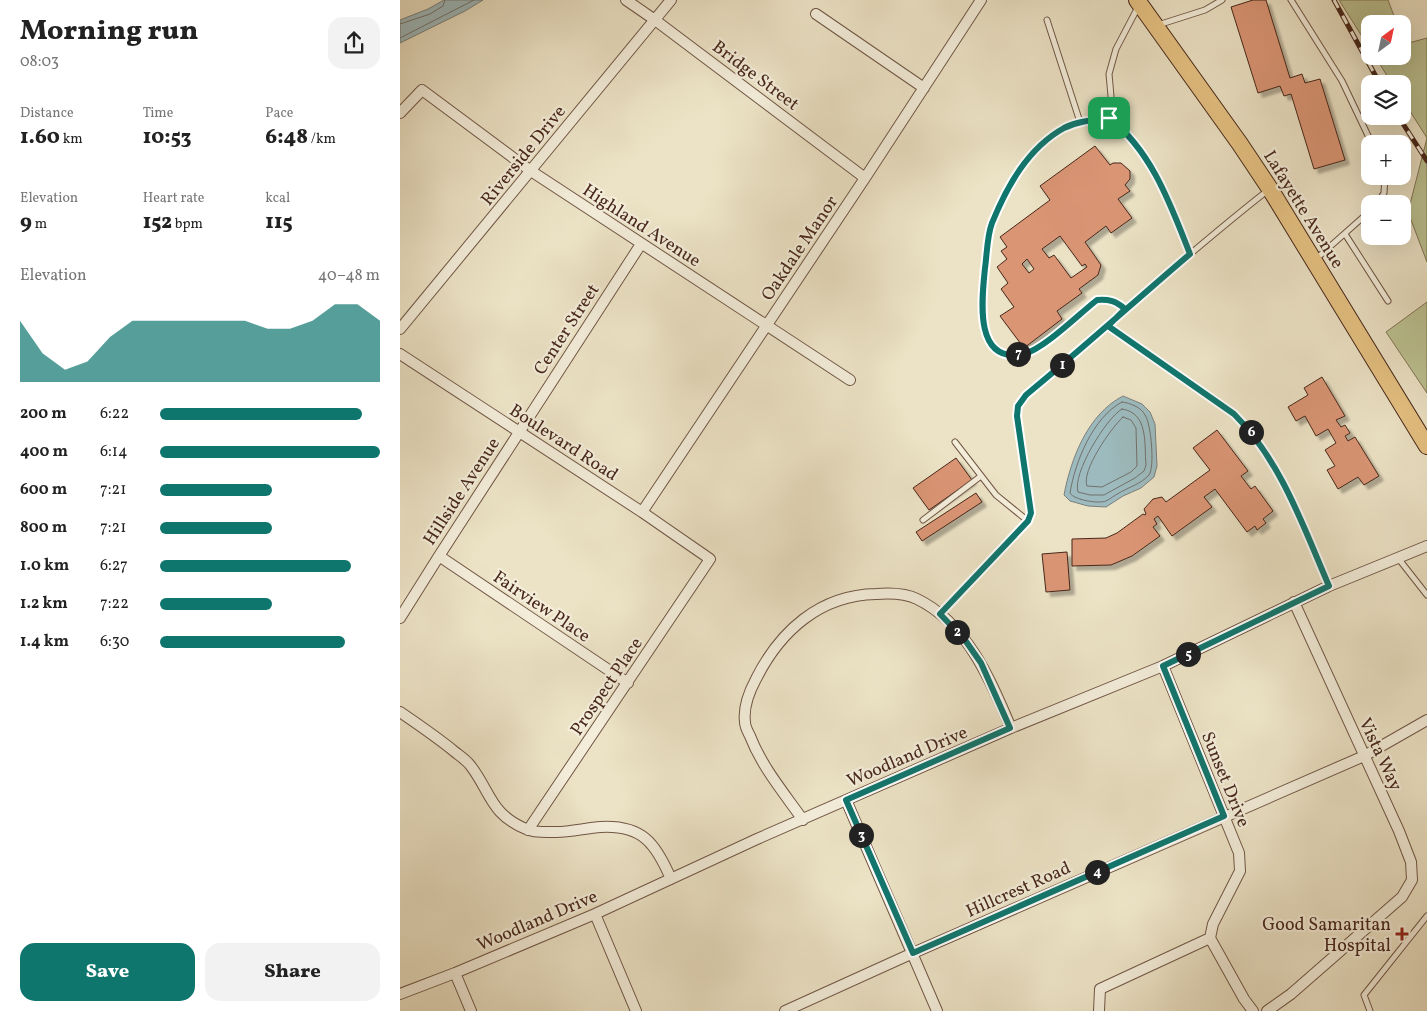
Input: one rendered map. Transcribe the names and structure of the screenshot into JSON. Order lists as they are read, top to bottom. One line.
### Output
{"streets":{"main road":["Lafayette Avenue"],"street":["Bridge Street","Riverside Drive","Highland Avenue","Oakdale Manor","Center Street","Boulevard Road","Hillside Avenue","Fairview Place","Prospect Place","Vista Way","Woodland Drive","Sunset Drive","Hillcrest Road"]},"crossings":[["Bridge Street","Riverside Drive"],["Bridge Street","Oakdale Manor"],["Riverside Drive","Highland Avenue"],["Highland Avenue","Oakdale Manor"],["Highland Avenue","Center Street"],["Oakdale Manor","Boulevard Road"],["Center Street","Boulevard Road"],["Center Street","Hillside Avenue"],["Boulevard Road","Hillside Avenue"],["Boulevard Road","Prospect Place"],["Hillside Avenue","Fairview Place"],["Fairview Place","Prospect Place"],["Vista Way","Woodland Drive"],["Vista Way","Hillcrest Road"],["Woodland Drive","Sunset Drive"],["Sunset Drive","Hillcrest Road"]],"places":{"health":["Good Samaritan Hospital"]},"north":"top right","page":{"heading":["Morning run","08:03"],"map_buttons":["+","−"],"stats":[["Distance","1.60 km"],["Time","10:53"],["Pace","6:48 /km"],["Elevation","9 m"],["Heart rate","152 bpm"],["kcal","115"]],"chart":["Elevation","40–48 m"],"pins":["7","1","6","2","5","3","4"],"list":[{"name":"200 m","note":"6:22"},{"name":"400 m","note":"6:14"},{"name":"600 m","note":"7:21"},{"name":"800 m","note":"7:21"},{"name":"1.0 km","note":"6:27"},{"name":"1.2 km","note":"7:22"},{"name":"1.4 km","note":"6:30"}],"buttons":["Save","Share"]}}
